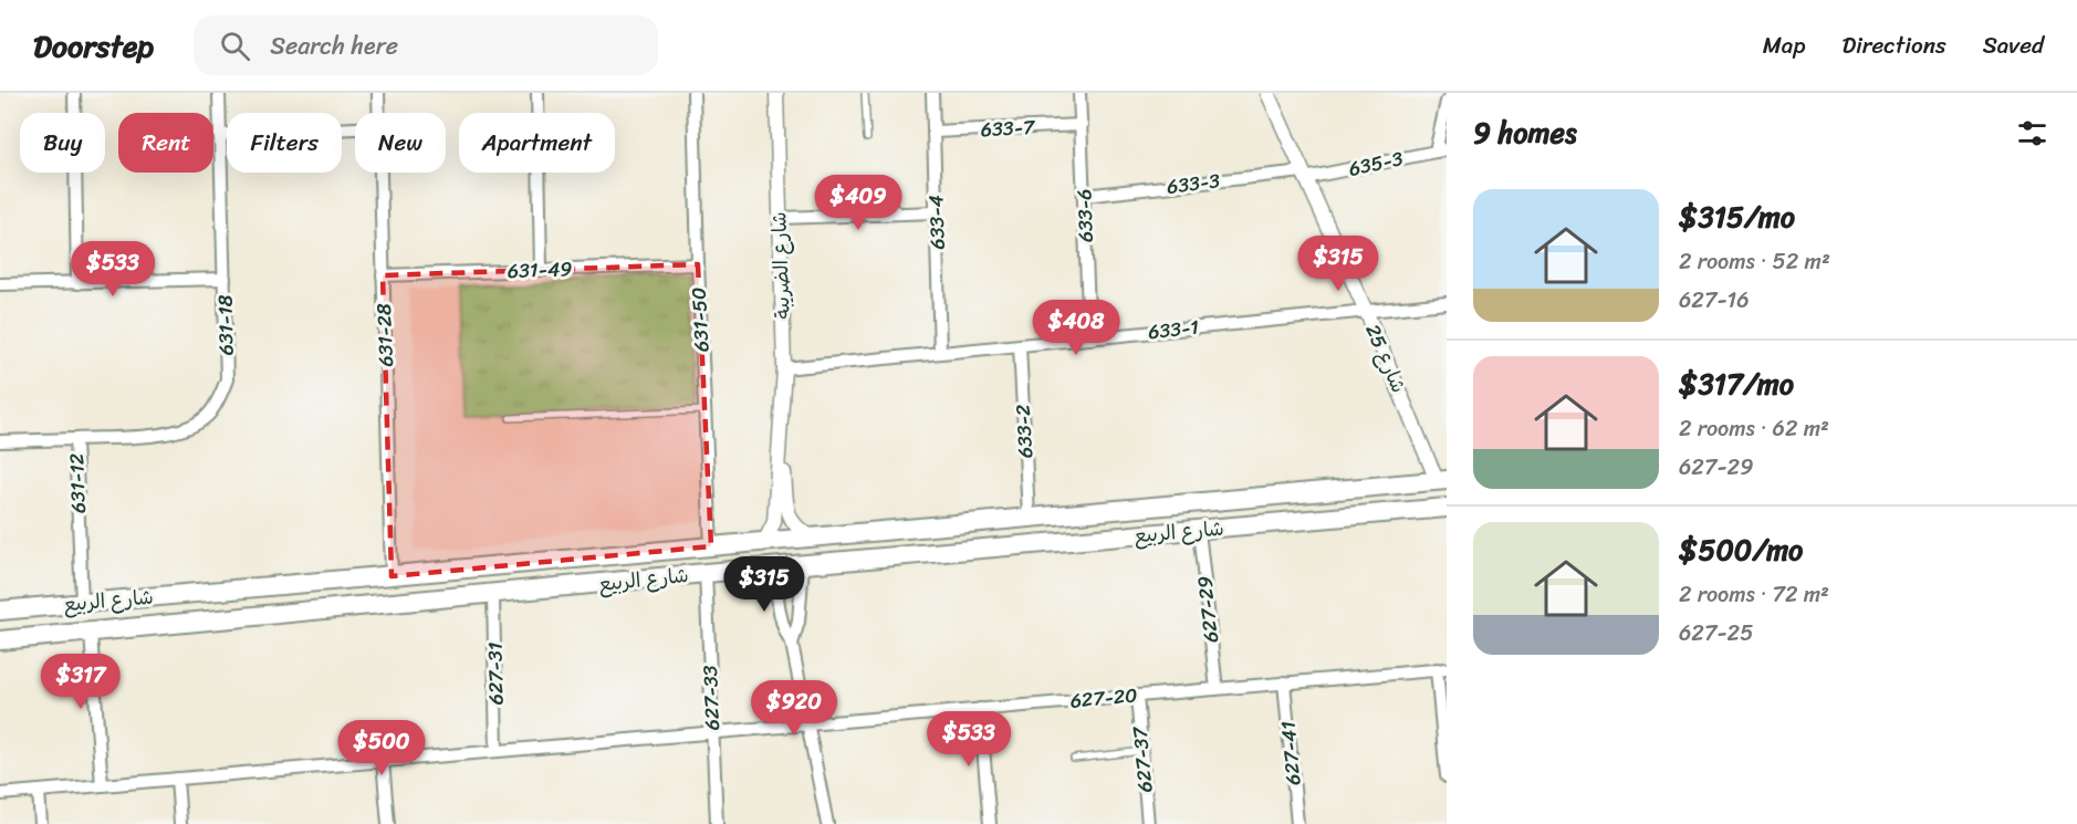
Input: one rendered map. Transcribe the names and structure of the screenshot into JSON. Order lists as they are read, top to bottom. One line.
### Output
{"streets":{"main road":["شارع الربيع"],"street":["633-7","635-3","633-3","633-6","633-4","شارع الضريبة","631-49","631-50","631-18","633-1","631-28","شارع 25","633-2","631-12","627-29","627-31","627-33","627-20","627-41","627-37"]},"crossings":[["633-7","633-6"],["633-7","633-4"],["635-3","633-3"],["635-3","شارع 25"],["633-3","633-6"],["633-3","شارع 25"],["633-6","633-1"],["633-4","633-1"],["شارع الضريبة","633-1"],["شارع الضريبة","شارع الربيع"],["631-49","631-50"],["631-49","631-28"],["631-50","شارع الربيع"],["631-18","631-12"],["633-1","شارع 25"],["633-1","633-2"],["631-28","شارع الربيع"],["شارع 25","شارع الربيع"],["633-2","شارع الربيع"],["631-12","شارع الربيع"],["شارع الربيع","627-29"],["شارع الربيع","627-31"],["شارع الربيع","627-33"],["627-29","627-20"],["627-31","627-20"],["627-33","627-20"],["627-20","627-41"],["627-20","627-37"]],"page":{"header":"Doorstep","search":"Search here","nav":["Map","Directions","Saved"],"heading":"9 homes","chip":["Buy","Rent","Filters","New","Apartment"],"list":[{"name":"$315/mo","note":"2 rooms · 52 m² · 627-16"},{"name":"$317/mo","note":"2 rooms · 62 m² · 627-29"},{"name":"$500/mo","note":"2 rooms · 72 m² · 627-25"}],"price":["$409","$315","$533","$408","$315","$317","$920","$533","$500"]}}
